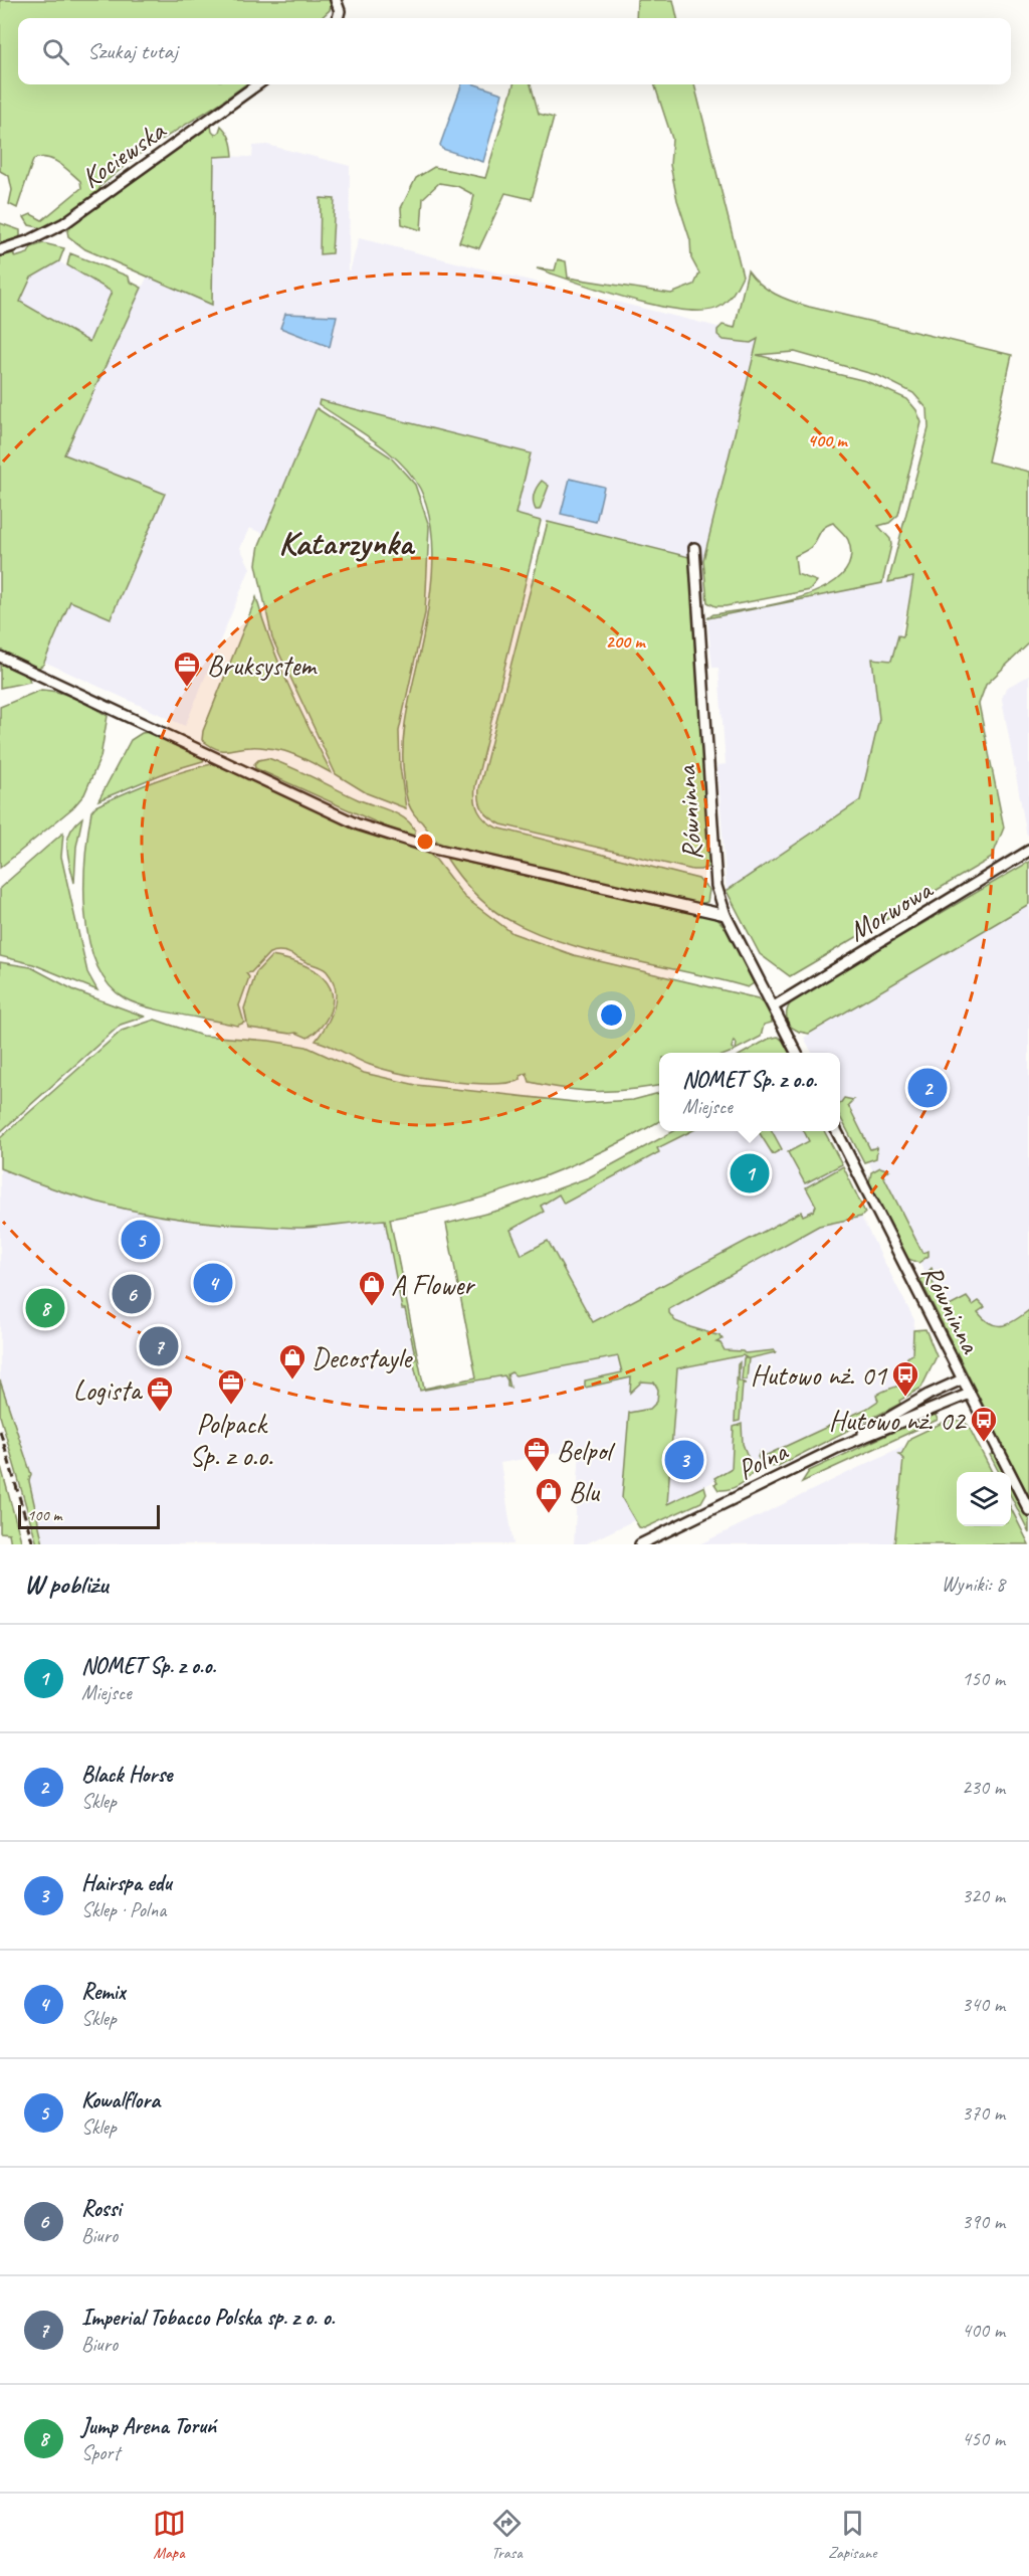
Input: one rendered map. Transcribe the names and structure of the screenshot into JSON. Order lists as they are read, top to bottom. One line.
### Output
{"streets":{"street":["Kociewska","Równinna","Morwowa","Polna"]},"crossings":[["Równinna","Morwowa"],["Równinna","Polna"]],"districts":["Katarzynka"],"places":{"office":["Bruksystem","Polpack Sp. z o.o.","Logista","Belpol"],"shop":["A Flower","Decostayle","Blu"],"bus stop":["Hutowo nż. 01","Hutowo nż. 02"]},"scale_bar":"100 m","page":{"search":"Szukaj tutaj","popup":["NOMET Sp. z o.o.","Miejsce"],"pins":["2","1","5","4","6","8","7","3"],"scale":"100 m","heading":["W pobliżu","Wyniki: 8"],"list":[{"mark":"1","name":"NOMET Sp. z o.o.","note":"Miejsce","value":"150 m"},{"mark":"2","name":"Black Horse","note":"Sklep","value":"230 m"},{"mark":"3","name":"Hairspa edu","note":"Sklep · Polna","value":"320 m"},{"mark":"4","name":"Remix","note":"Sklep","value":"340 m"},{"mark":"5","name":"Kowalflora","note":"Sklep","value":"370 m"},{"mark":"6","name":"Rossi","note":"Biuro","value":"390 m"},{"mark":"7","name":"Imperial Tobacco Polska sp. z o. o.","note":"Biuro","value":"400 m"},{"mark":"8","name":"Jump Arena Toruń","note":"Sport","value":"450 m"}],"nav":["Mapa","Trasa","Zapisane"]},"rings":["400 m","200 m"]}
